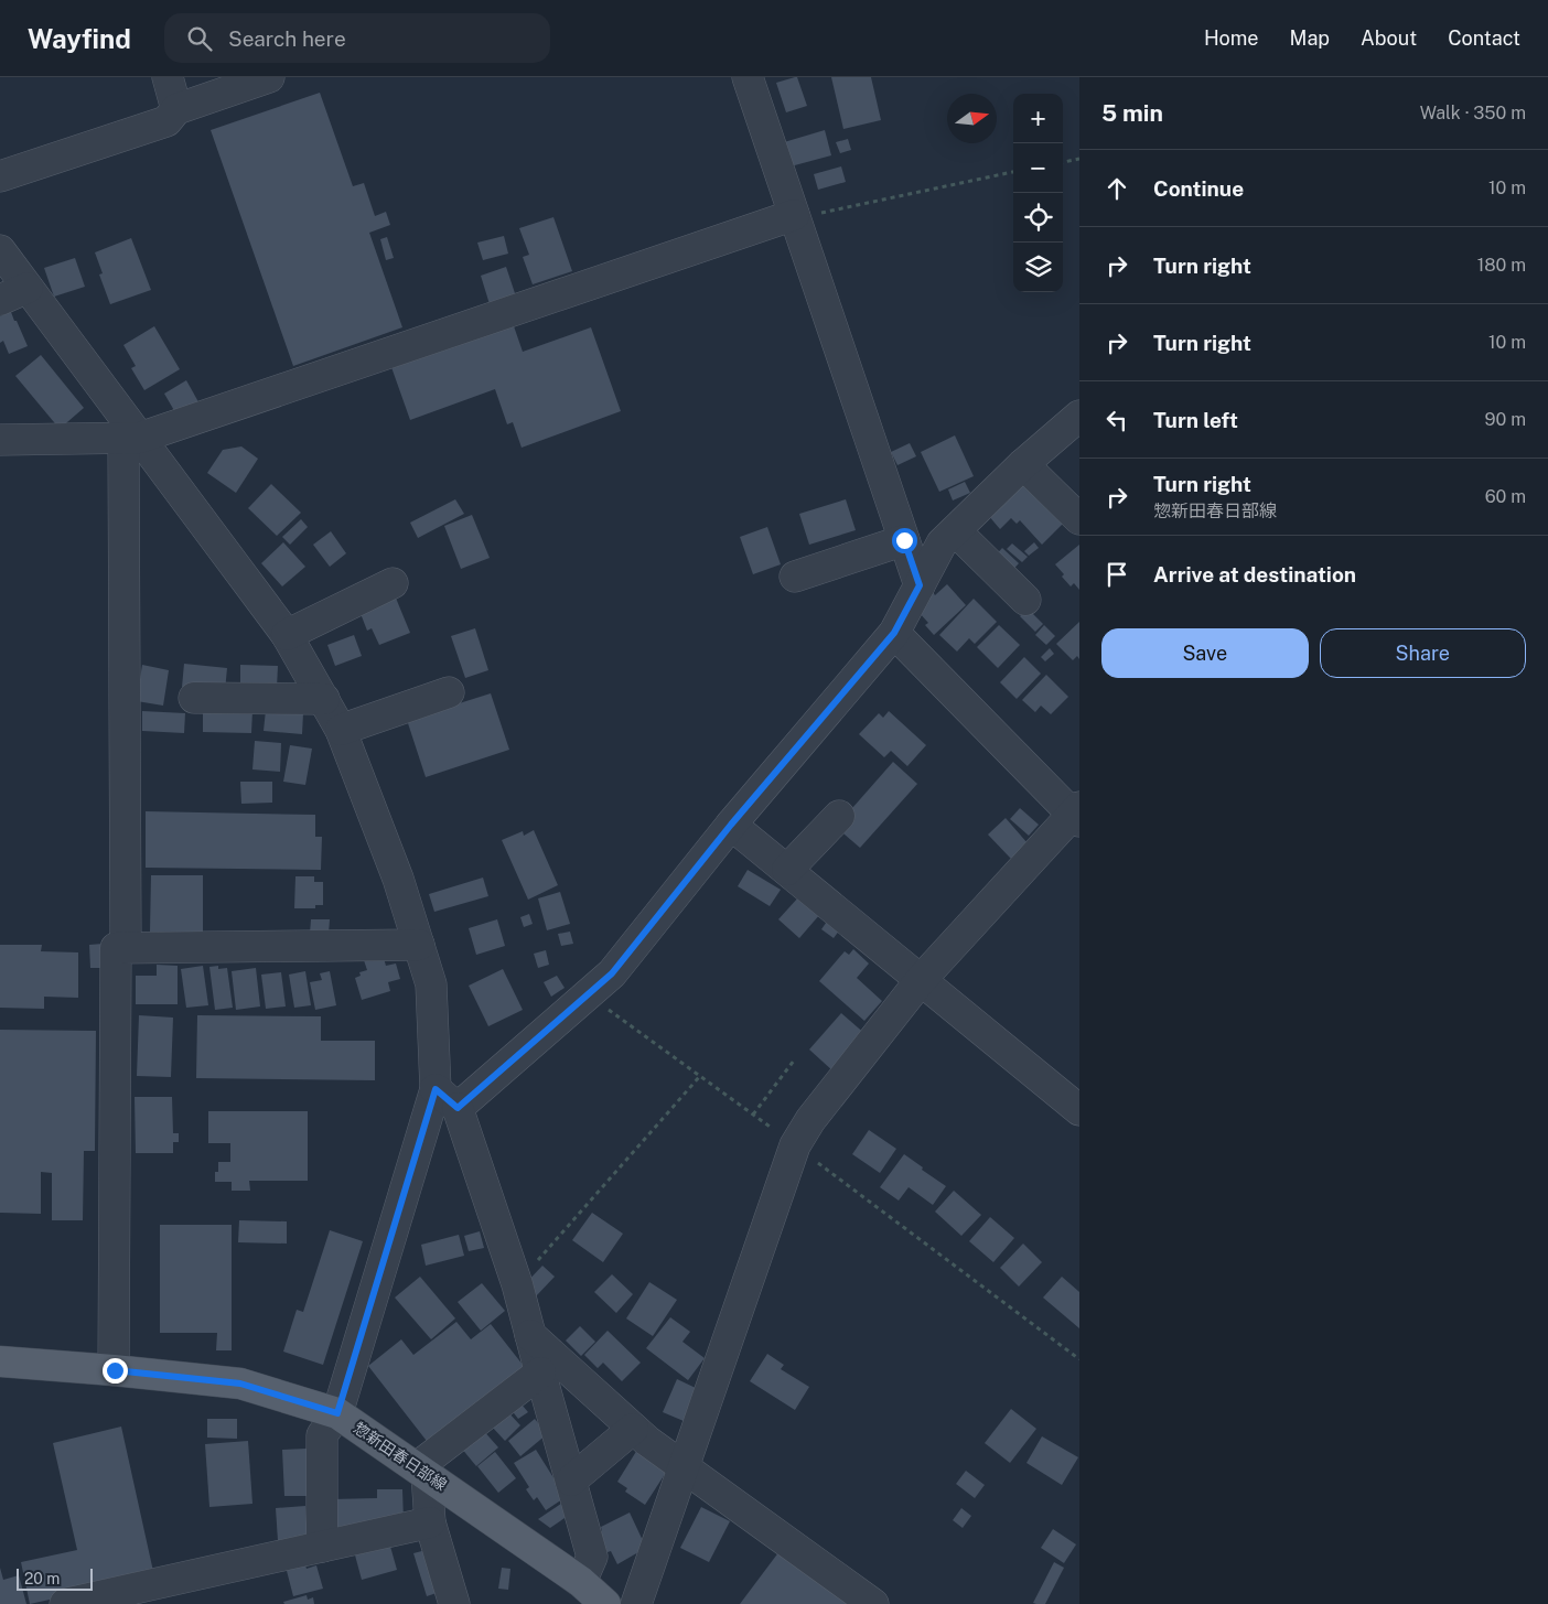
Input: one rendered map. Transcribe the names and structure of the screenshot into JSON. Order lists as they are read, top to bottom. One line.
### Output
{"streets":{"main road":["惣新田春日部線"]},"scale_bar":"20 m","north":"right","page":{"header":"Wayfind","search":"Search here","nav":["Home","Map","About","Contact"],"heading":["5 min","Walk · 350 m"],"map_buttons":["+","−"],"list":[["Continue","10 m"],["Turn right","180 m"],["Turn right","10 m"],["Turn left","90 m"],["Turn right","惣新田春日部線","60 m"],"Arrive at destination"],"buttons":["Save","Share"],"scale":"20 m"}}
